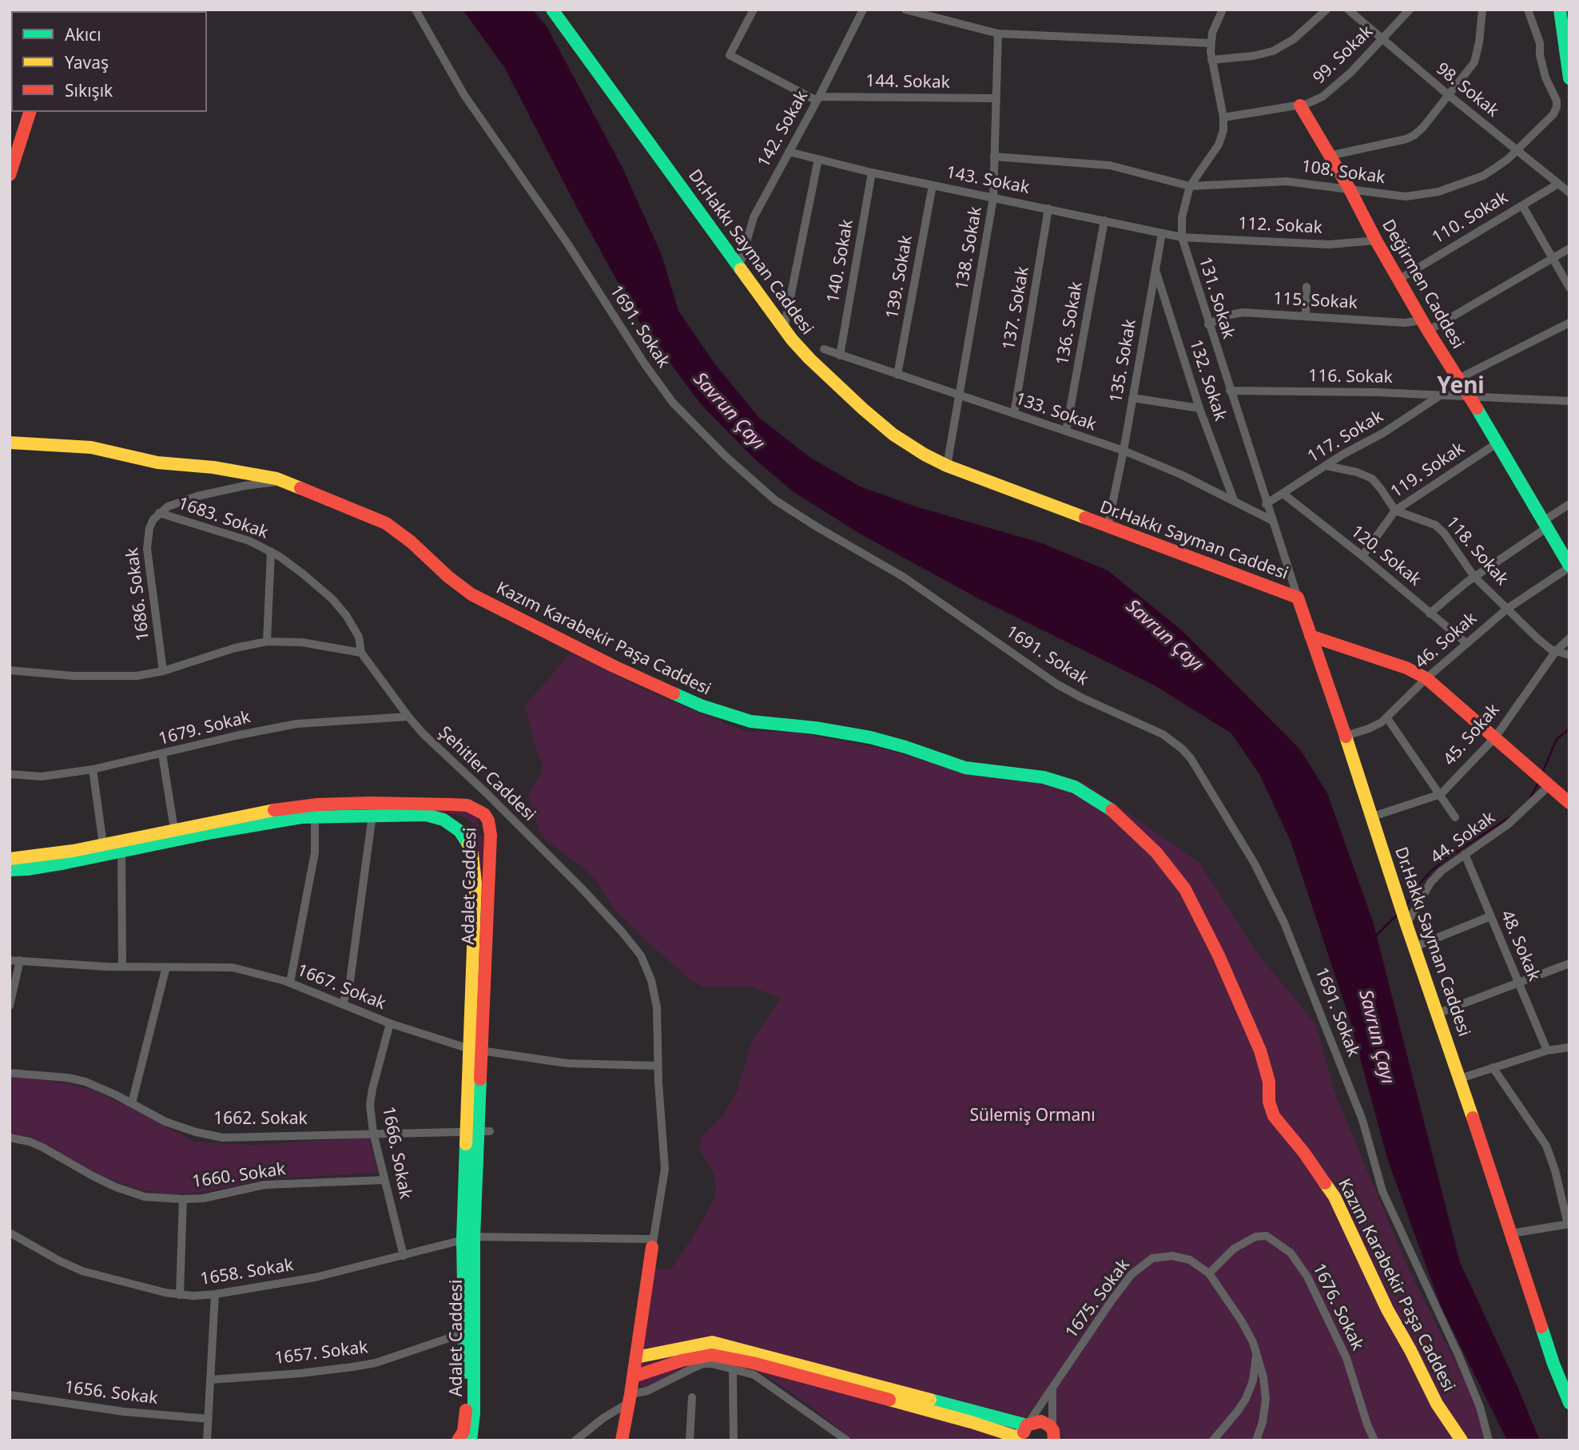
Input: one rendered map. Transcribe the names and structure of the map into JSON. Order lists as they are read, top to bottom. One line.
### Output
{"streets":{"street":["99. Sokak","144. Sokak","98. Sokak","142. Sokak","108. Sokak","143. Sokak","110. Sokak","112. Sokak","138. Sokak","Dr.Hakkı Sayman Caddesi","140. Sokak","139. Sokak","Değirmen Caddesi","131. Sokak","115. Sokak","137. Sokak","136. Sokak","1691. Sokak","135. Sokak","116. Sokak","132. Sokak","133. Sokak","117. Sokak","119. Sokak","1683. Sokak","118. Sokak","120. Sokak","1686. Sokak","Kazım Karabekir Paşa Caddesi","46. Sokak","1679. Sokak","45. Sokak","Şehitler Caddesi","44. Sokak","Adalet Caddesi","48. Sokak","1667. Sokak","1662. Sokak","1666. Sokak","1660. Sokak","1658. Sokak","1675. Sokak","1676. Sokak","1657. Sokak","1656. Sokak"]},"crossings":[["99. Sokak","98. Sokak"],["99. Sokak","Değirmen Caddesi"],["99. Sokak","131. Sokak"],["144. Sokak","142. Sokak"],["144. Sokak","138. Sokak"],["98. Sokak","108. Sokak"],["98. Sokak","110. Sokak"],["142. Sokak","143. Sokak"],["142. Sokak","Dr.Hakkı Sayman Caddesi"],["108. Sokak","138. Sokak"],["108. Sokak","Değirmen Caddesi"],["108. Sokak","131. Sokak"],["143. Sokak","112. Sokak"],["143. Sokak","138. Sokak"],["143. Sokak","140. Sokak"],["143. Sokak","139. Sokak"],["143. Sokak","131. Sokak"],["143. Sokak","137. Sokak"],["143. Sokak","136. Sokak"],["143. Sokak","135. Sokak"],["110. Sokak","Değirmen Caddesi"],["112. Sokak","Değirmen Caddesi"],["112. Sokak","131. Sokak"],["138. Sokak","Dr.Hakkı Sayman Caddesi"],["138. Sokak","133. Sokak"],["Dr.Hakkı Sayman Caddesi","131. Sokak"],["Dr.Hakkı Sayman Caddesi","135. Sokak"],["Dr.Hakkı Sayman Caddesi","46. Sokak"],["Dr.Hakkı Sayman Caddesi","45. Sokak"],["Dr.Hakkı Sayman Caddesi","44. Sokak"],["140. Sokak","133. Sokak"],["139. Sokak","133. Sokak"],["Değirmen Caddesi","115. Sokak"],["Değirmen Caddesi","116. Sokak"],["Değirmen Caddesi","119. Sokak"],["Değirmen Caddesi","46. Sokak"],["131. Sokak","115. Sokak"],["131. Sokak","116. Sokak"],["131. Sokak","133. Sokak"],["131. Sokak","117. Sokak"],["137. Sokak","133. Sokak"],["136. Sokak","133. Sokak"],["135. Sokak","132. Sokak"],["135. Sokak","133. Sokak"],["116. Sokak","117. Sokak"],["132. Sokak","133. Sokak"],["117. Sokak","120. Sokak"],["119. Sokak","118. Sokak"],["119. Sokak","120. Sokak"],["1683. Sokak","1686. Sokak"],["1683. Sokak","Şehitler Caddesi"],["118. Sokak","46. Sokak"],["118. Sokak","45. Sokak"],["120. Sokak","46. Sokak"],["1679. Sokak","Şehitler Caddesi"],["Şehitler Caddesi","1667. Sokak"],["Şehitler Caddesi","1658. Sokak"],["44. Sokak","48. Sokak"],["Adalet Caddesi","1667. Sokak"],["Adalet Caddesi","1658. Sokak"],["1667. Sokak","1666. Sokak"],["1662. Sokak","1666. Sokak"],["1666. Sokak","1660. Sokak"],["1666. Sokak","1658. Sokak"],["1675. Sokak","1676. Sokak"]],"districts":["Yeni"],"water":["Savrun Çayı"],"parks":["Sülemiş Ormanı"],"legend":["Akıcı","Yavaş","Sıkışık"]}
